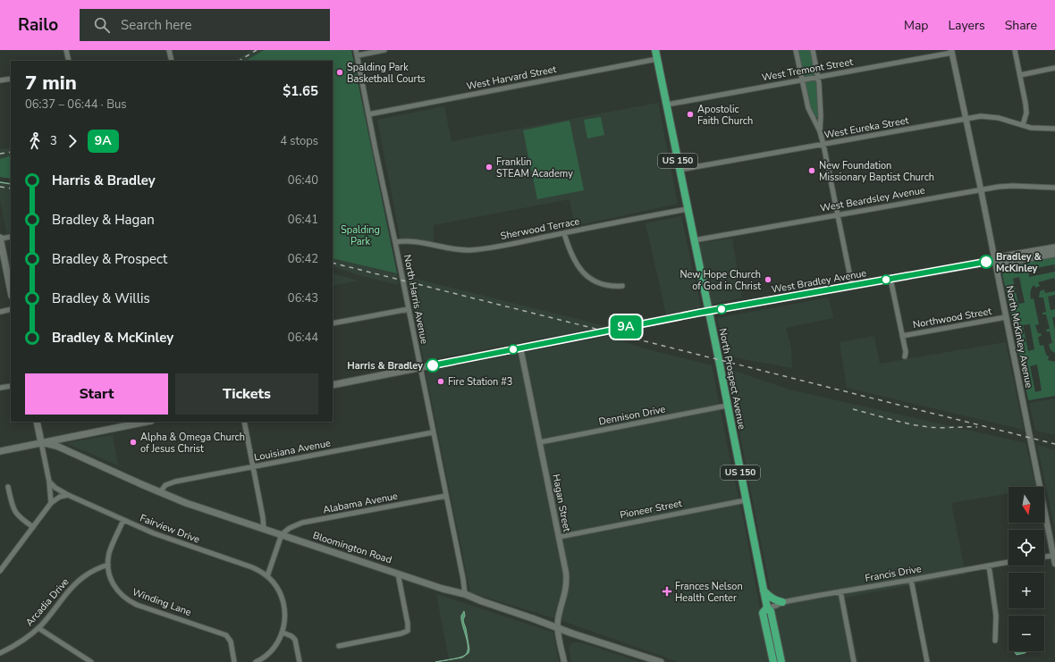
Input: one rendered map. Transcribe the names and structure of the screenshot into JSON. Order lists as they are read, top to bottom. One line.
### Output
{"streets":{"main road":["US 150","West Bradley Avenue","North Prospect Avenue","Bloomington Road"],"street":["West Tremont Street","West Harvard Street","West Eureka Street","West Beardsley Avenue","Sherwood Terrace","North Harris Avenue","Northwood Street","North McKinley Avenue","Dennison Drive","Louisiana Avenue","Alabama Avenue","Hagan Street","Pioneer Street","Fairview Drive","Francis Drive","Arcadia Drive","Winding Lane"]},"crossings":[["West Tremont Street","North McKinley Avenue"],["West Tremont Street","North Prospect Avenue"],["West Harvard Street","North Harris Avenue"],["West Harvard Street","North Prospect Avenue"],["West Eureka Street","North McKinley Avenue"],["West Eureka Street","North Prospect Avenue"],["West Beardsley Avenue","North McKinley Avenue"],["West Beardsley Avenue","North Prospect Avenue"],["Sherwood Terrace","North Harris Avenue"],["Sherwood Terrace","North Prospect Avenue"],["West Bradley Avenue","North Harris Avenue"],["West Bradley Avenue","North McKinley Avenue"],["West Bradley Avenue","North Prospect Avenue"],["West Bradley Avenue","Hagan Street"],["North Harris Avenue","Louisiana Avenue"],["North Harris Avenue","Alabama Avenue"],["North Harris Avenue","Bloomington Road"],["Northwood Street","North McKinley Avenue"],["North Prospect Avenue","Dennison Drive"],["North Prospect Avenue","Pioneer Street"],["North Prospect Avenue","Francis Drive"],["Dennison Drive","Hagan Street"],["Louisiana Avenue","Bloomington Road"],["Alabama Avenue","Bloomington Road"],["Hagan Street","Pioneer Street"],["Hagan Street","Bloomington Road"],["Fairview Drive","Winding Lane"],["Arcadia Drive","Winding Lane"]],"parks":["Spalding Park"],"places":{"other":["Spalding Park Basketball Courts","Apostolic Faith Church","Franklin STEAM Academy","New Foundation Missionary Baptist Church","Bradley & McKinley","New Hope Church of God in Christ","Harris & Bradley","Fire Station #3","Alpha & Omega Church of Jesus Christ"],"health":["Frances Nelson Health Center"]},"lines":["bus line 9A"],"north":"bottom","page":{"header":"Railo","search":"Search here","nav":["Map","Layers","Share"],"on_map":"9A","heading":["7 min","06:37 – 06:44 · Bus","$1.65"],"legs":["3","9A","4 stops"],"list":[{"name":"Harris & Bradley","value":"06:40"},{"name":"Bradley & Hagan","value":"06:41"},{"name":"Bradley & Prospect","value":"06:42"},{"name":"Bradley & Willis","value":"06:43"},{"name":"Bradley & McKinley","value":"06:44"}],"buttons":["Start","Tickets"],"map_buttons":["+","−"]}}
